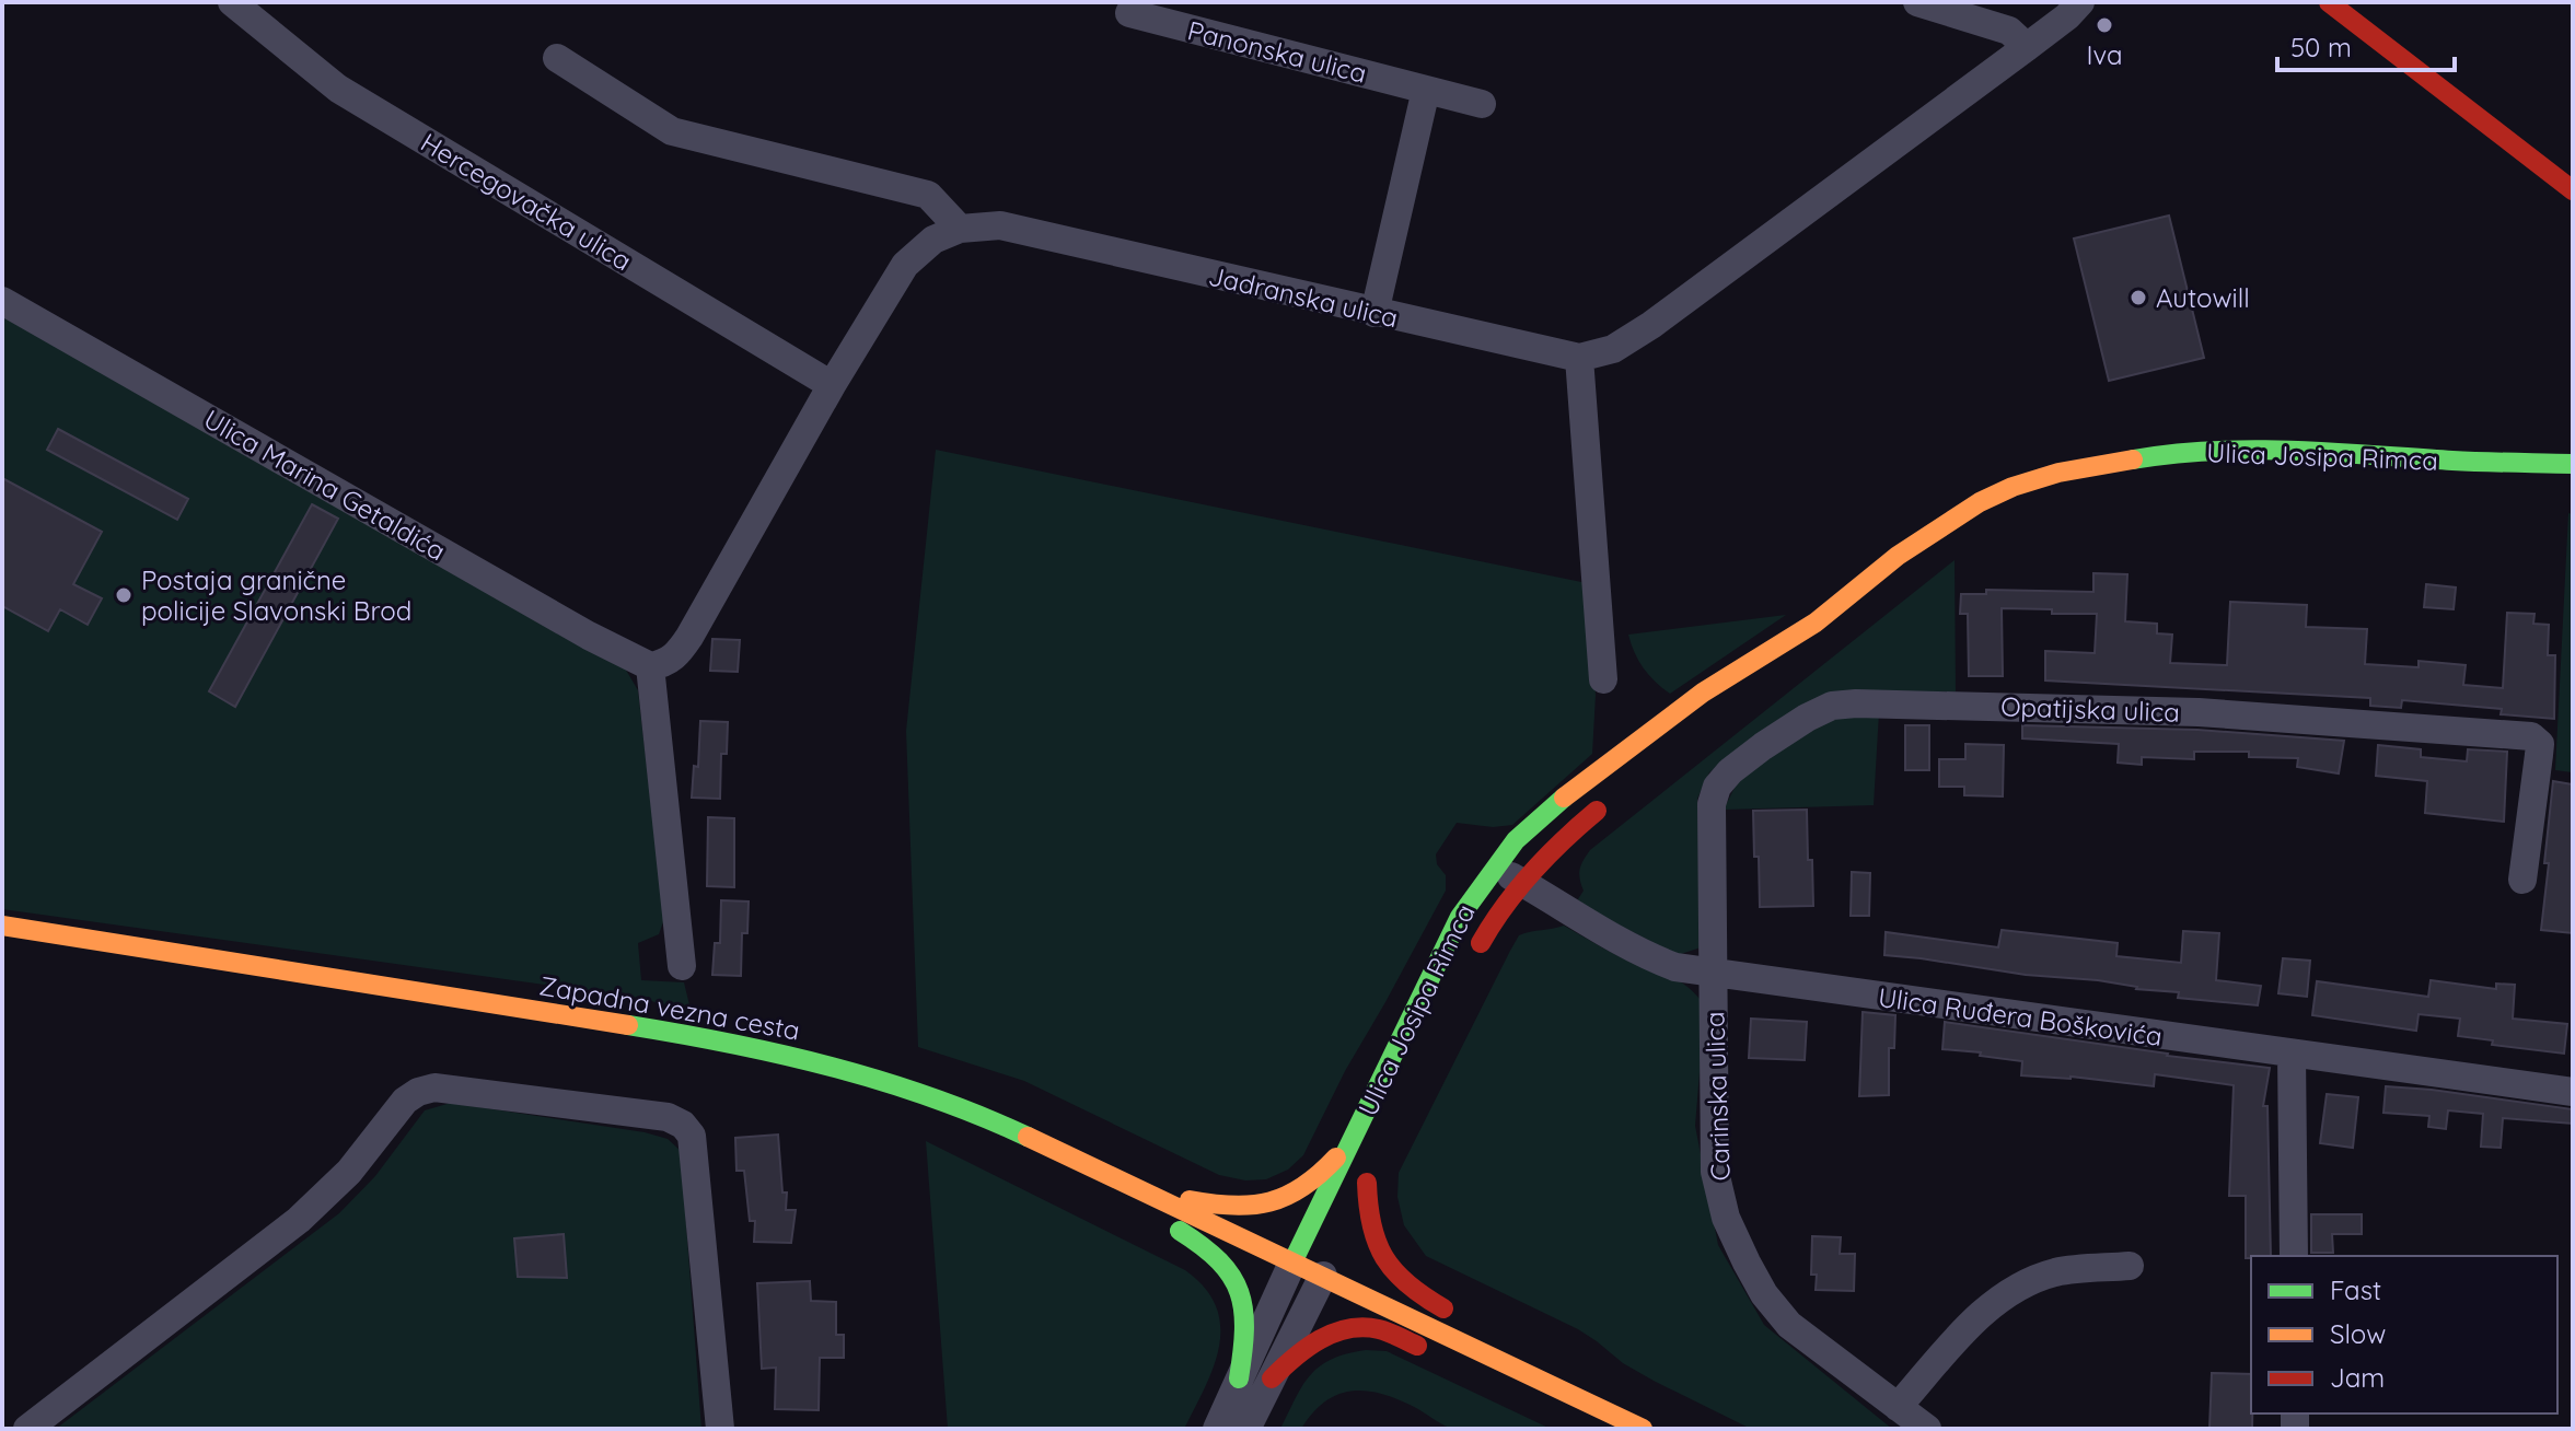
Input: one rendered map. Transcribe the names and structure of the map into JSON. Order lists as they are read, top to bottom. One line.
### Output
{"streets":{"main road":["Ulica Josipa Rimca","Zapadna vezna cesta"],"street":["Panonska ulica","Hercegovačka ulica","Jadranska ulica","Ulica Marina Getaldića","Opatijska ulica","Ulica Ruđera Boškovića","Carinska ulica"]},"crossings":[["Hercegovačka ulica","Jadranska ulica"],["Jadranska ulica","Ulica Marina Getaldića"],["Ulica Josipa Rimca","Zapadna vezna cesta"],["Ulica Josipa Rimca","Ulica Ruđera Boškovića"],["Opatijska ulica","Ulica Ruđera Boškovića"],["Opatijska ulica","Carinska ulica"],["Ulica Ruđera Boškovića","Carinska ulica"]],"places":["Iva","Autowill","Postaja granične policije Slavonski Brod"],"legend":["Fast","Slow","Jam"],"scale_bar":"50 m"}
